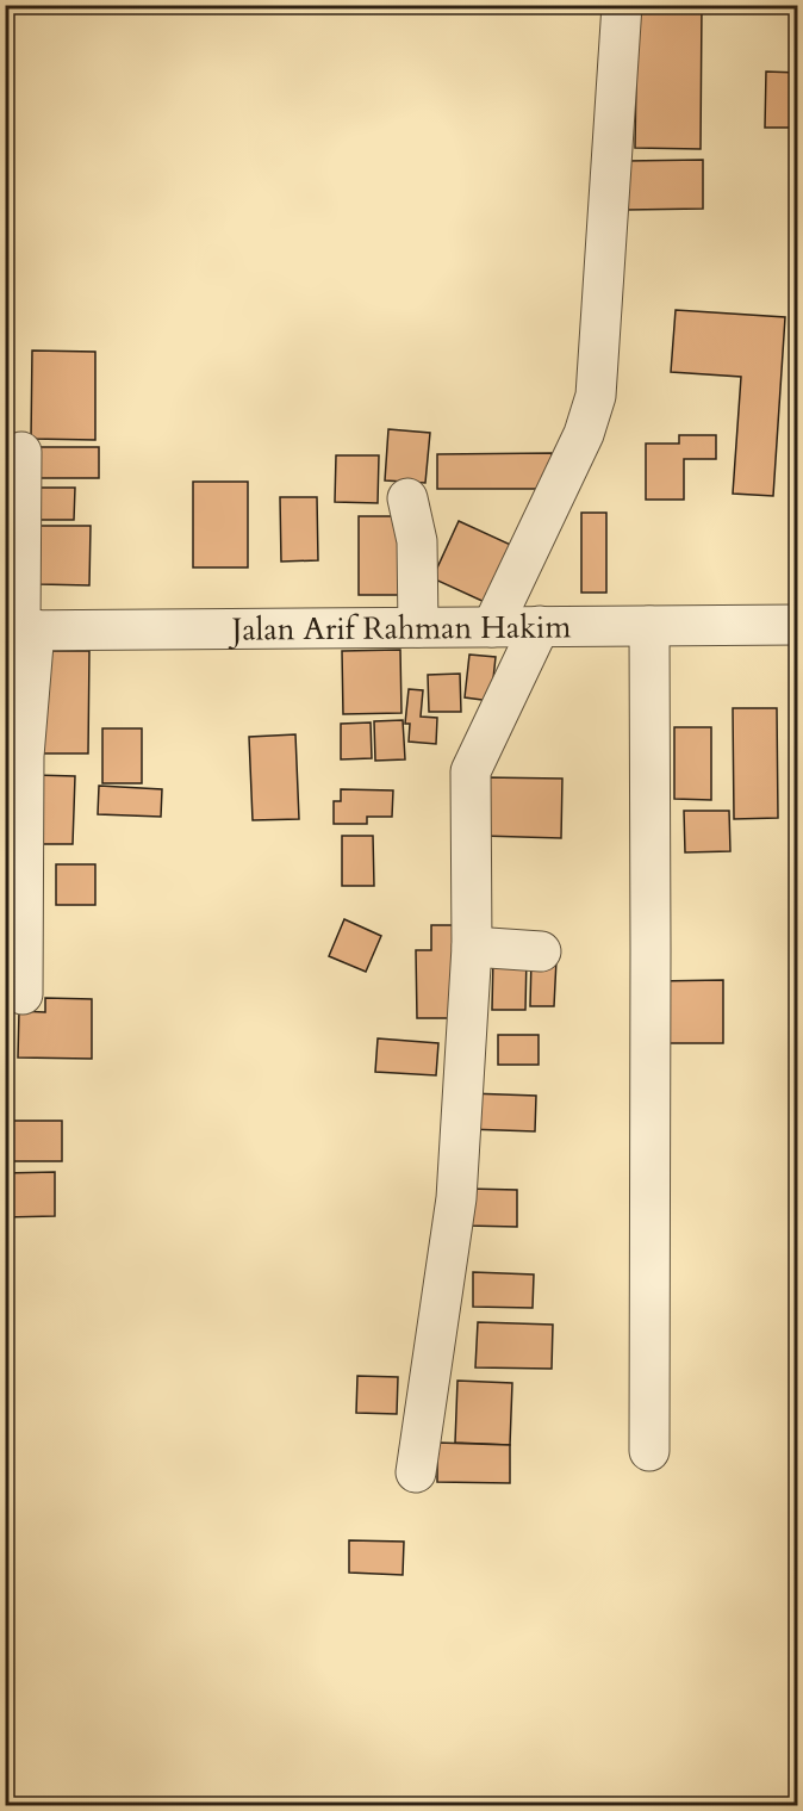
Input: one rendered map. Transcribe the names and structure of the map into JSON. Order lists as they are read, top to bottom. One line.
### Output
{"streets":{"street":["Jalan Arif Rahman Hakim"]}}
